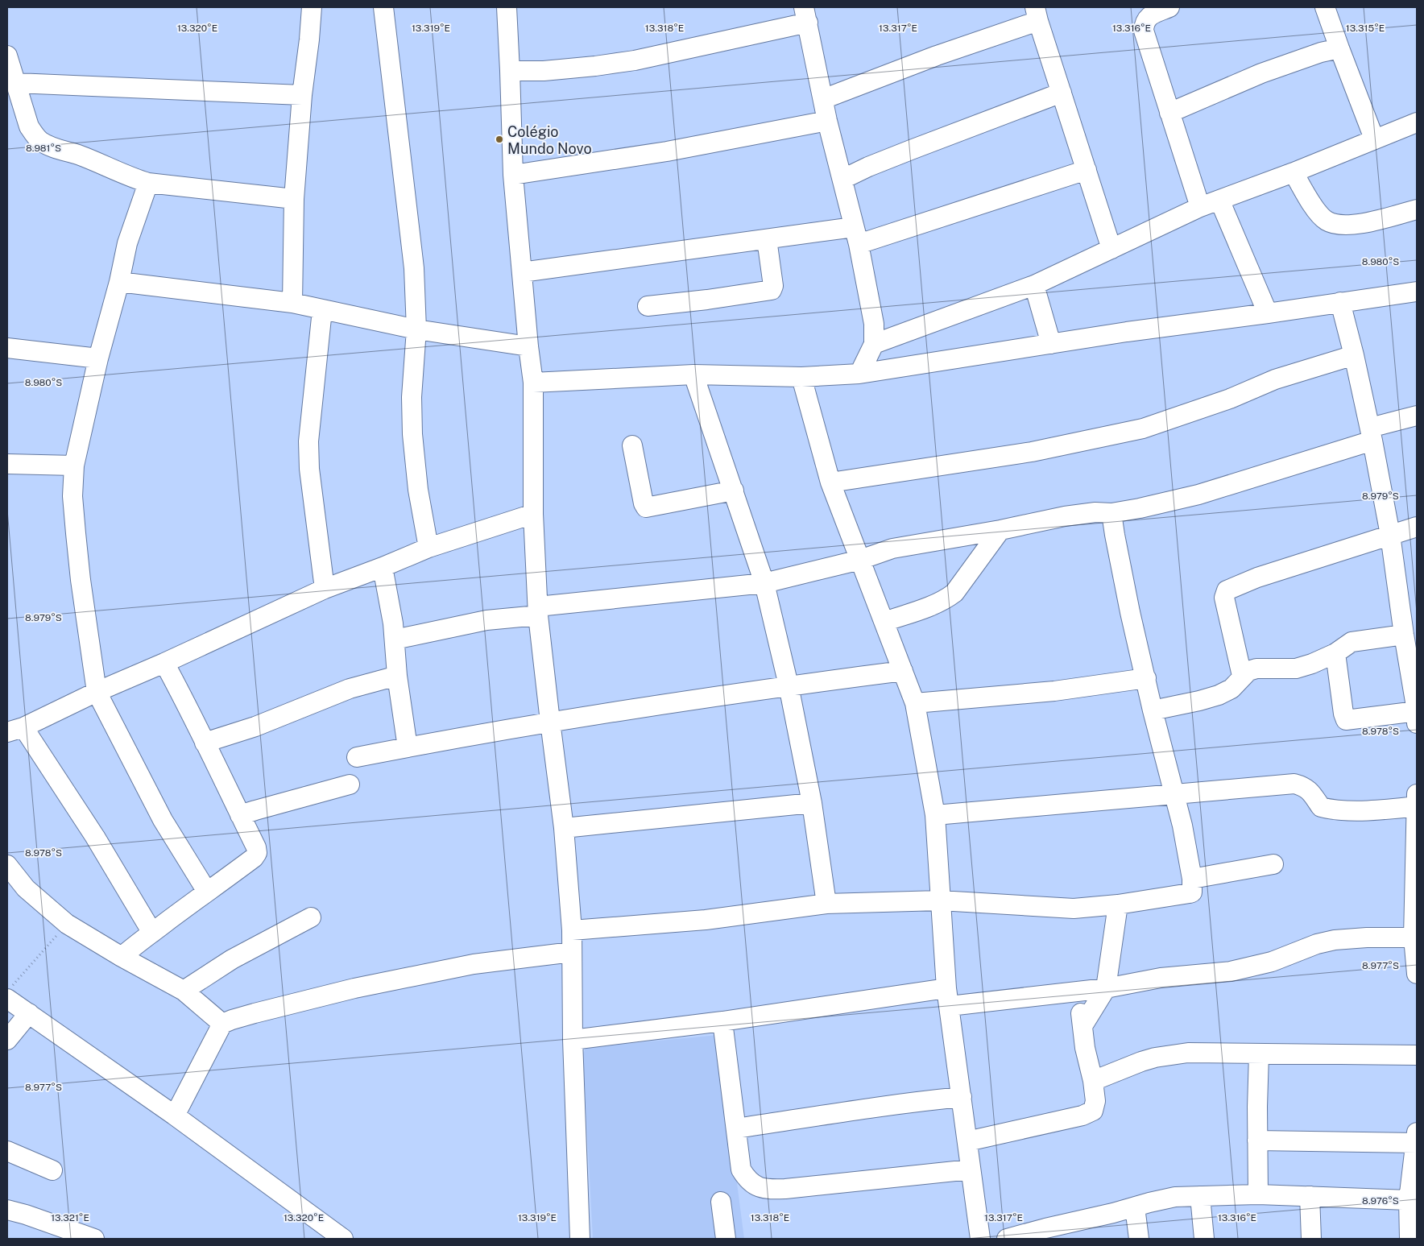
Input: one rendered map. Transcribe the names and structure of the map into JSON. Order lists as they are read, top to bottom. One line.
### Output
{"places":["Colégio Mundo Novo"],"coordinates":["13.320°E","13.319°E","13.318°E","13.317°E","13.316°E","13.315°E","8.981°S","8.980°S","8.979°S","8.978°S","8.977°S","8.976°S","13.321°E"]}
